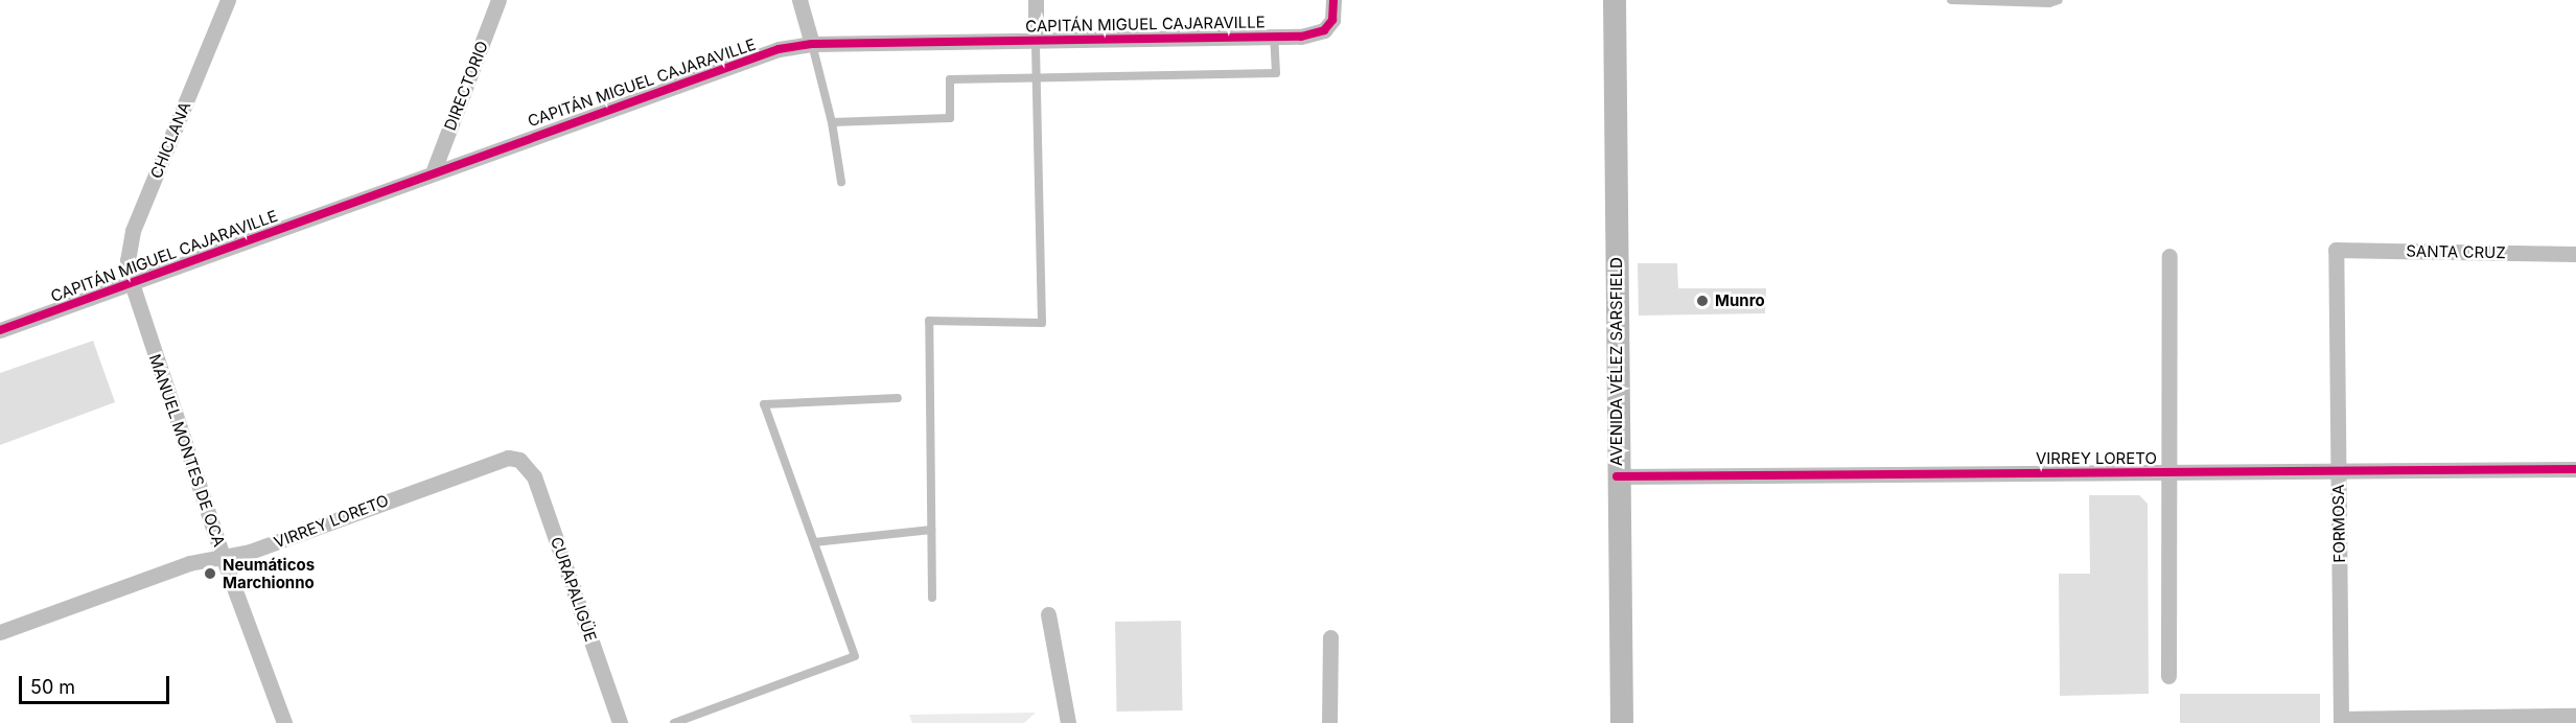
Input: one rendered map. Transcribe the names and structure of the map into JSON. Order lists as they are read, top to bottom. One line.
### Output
{"streets":{"main road":["AVENIDA VÉLEZ SARSFIELD"],"street":["CAPITÁN MIGUEL CAJARAVILLE","DIRECTORIO","CHICLANA","SANTA CRUZ","MANUEL MONTES DE OCA","VIRREY LORETO","FORMOSA","CURAPALIGÜE"]},"crossings":[["CAPITÁN MIGUEL CAJARAVILLE","DIRECTORIO"],["CAPITÁN MIGUEL CAJARAVILLE","CHICLANA"],["CAPITÁN MIGUEL CAJARAVILLE","MANUEL MONTES DE OCA"],["CHICLANA","MANUEL MONTES DE OCA"],["SANTA CRUZ","FORMOSA"],["AVENIDA VÉLEZ SARSFIELD","VIRREY LORETO"],["MANUEL MONTES DE OCA","VIRREY LORETO"],["VIRREY LORETO","FORMOSA"],["VIRREY LORETO","CURAPALIGÜE"]],"places":["Munro","Neumáticos Marchionno"],"scale_bar":"50 m"}
